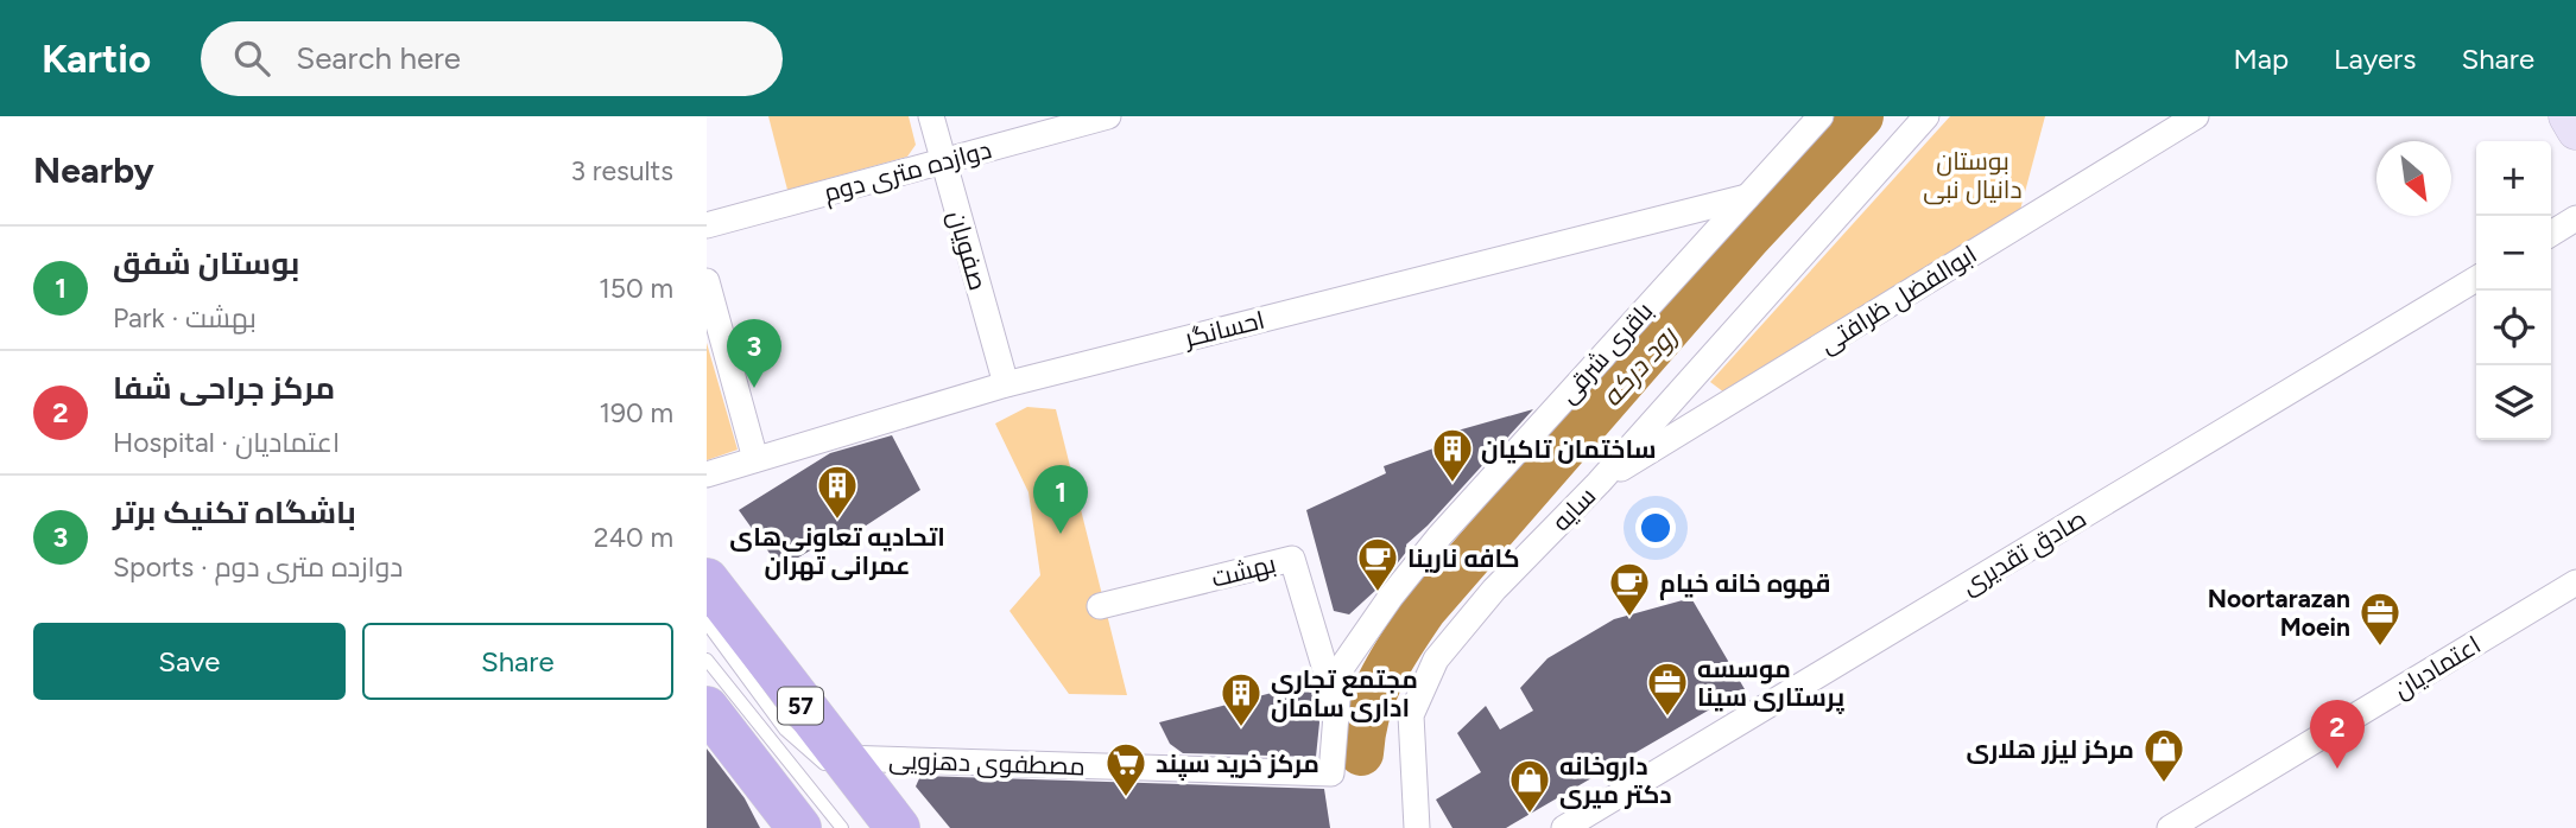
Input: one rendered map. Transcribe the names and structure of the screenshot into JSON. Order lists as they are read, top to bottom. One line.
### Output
{"streets":{"highway":["57"],"street":["دوازده متری دوم","صفویان","ابوالفضل ظرافتی","احسانگر","باقری شرقی","سایه","صادق تقدیری","بهشت","اعتمادیان","مصطفوی دهزویی"]},"crossings":[["دوازده متری دوم","صفویان"],["صفویان","احسانگر"],["ابوالفضل ظرافتی","سایه"],["احسانگر","باقری شرقی"],["باقری شرقی","بهشت"],["باقری شرقی","مصطفوی دهزویی"],["57","مصطفوی دهزویی"]],"water":["رود درکه"],"parks":["بوستان دانیال نبی"],"places":{"building":["ساختمان تاکیان","اتحادیه تعاونی‌های عمرانی تهران","مجتمع تجاری اداری سامان"],"cafe":["کافه نارینا","قهوه خانه خیام"],"office":["Noortarazan Moein","موسسه پرستاری سینا"],"shop":["مرکز لیزر هلاری","داروخانه دکتر میری"],"supermarket":["مرکز خرید سپند"]},"north":"bottom right","page":{"header":"Kartio","search":"Search here","nav":["Map","Layers","Share"],"heading":["Nearby","3 results"],"map_buttons":["+","−"],"list":[{"mark":"1","name":"بوستان شفق","note":"Park · بهشت","value":"150 m"},{"mark":"2","name":"مرکز جراحی شفا","note":"Hospital · اعتمادیان","value":"190 m"},{"mark":"3","name":"باشگاه تکنیک برتر","note":"Sports · دوازده متری دوم","value":"240 m"}],"pins":["3","1","2"],"buttons":["Save","Share"]}}
